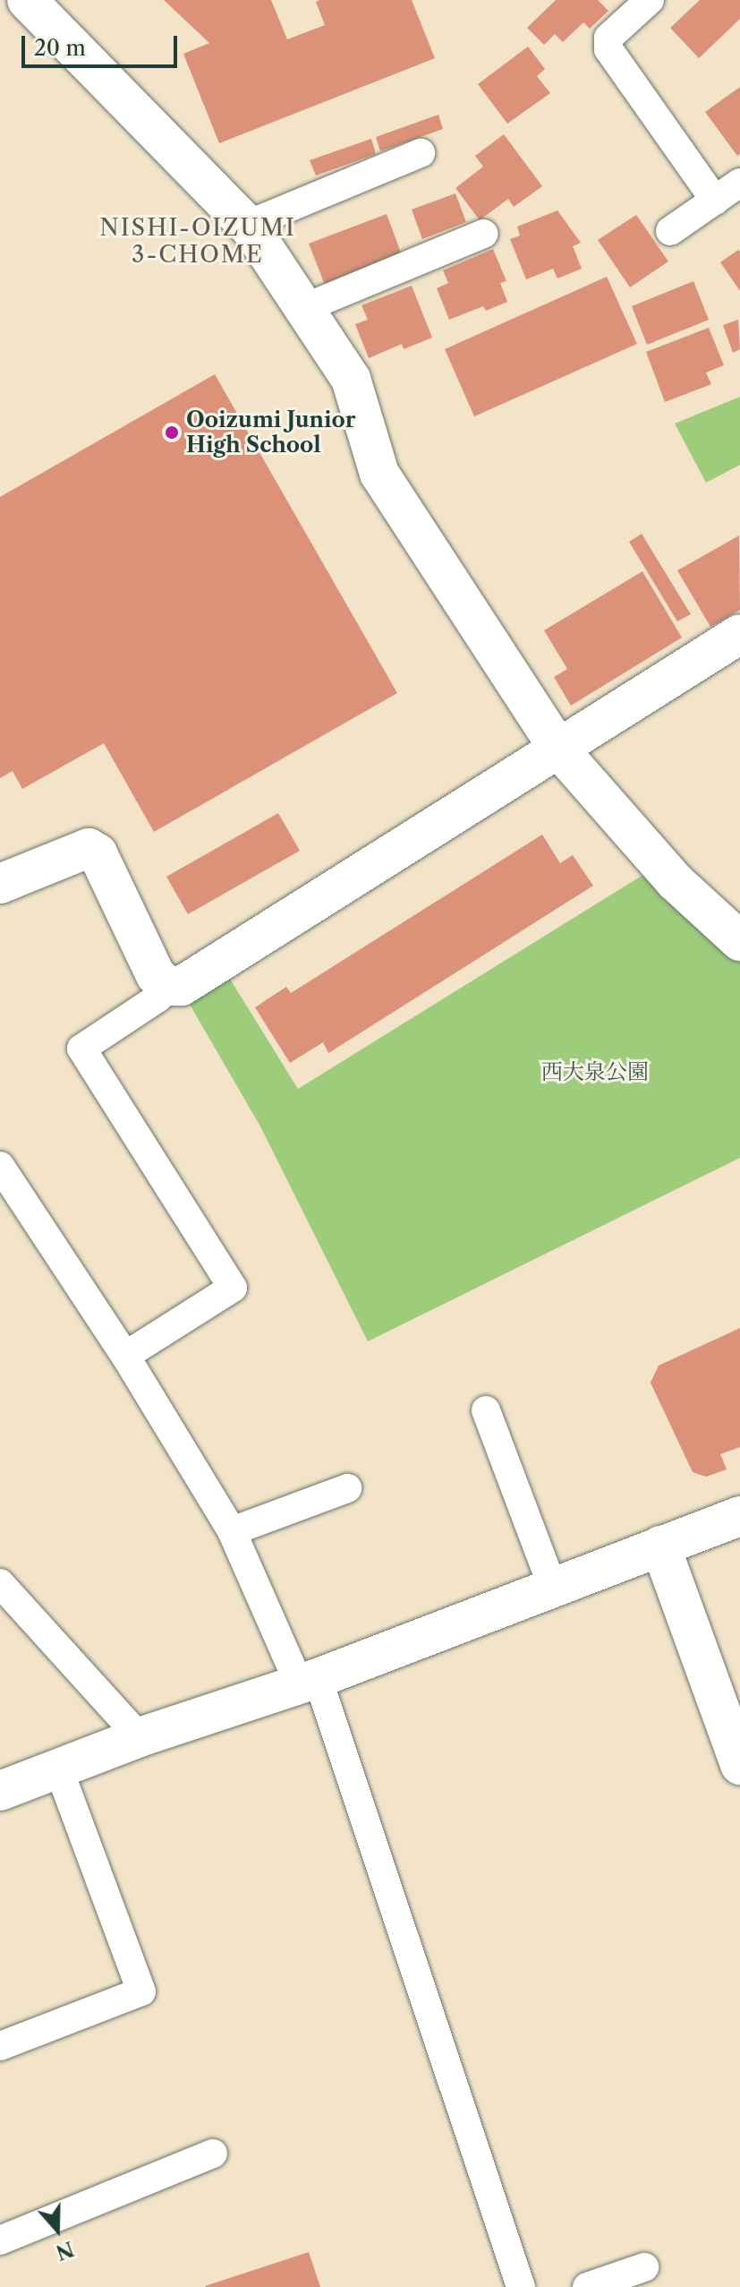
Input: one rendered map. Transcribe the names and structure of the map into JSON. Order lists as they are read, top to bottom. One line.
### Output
{"districts":["NISHI-OIZUMI 3-CHOME"],"parks":["西大泉公園"],"places":["Ooizumi Junior High School"],"scale_bar":"20 m","north":"bottom"}
